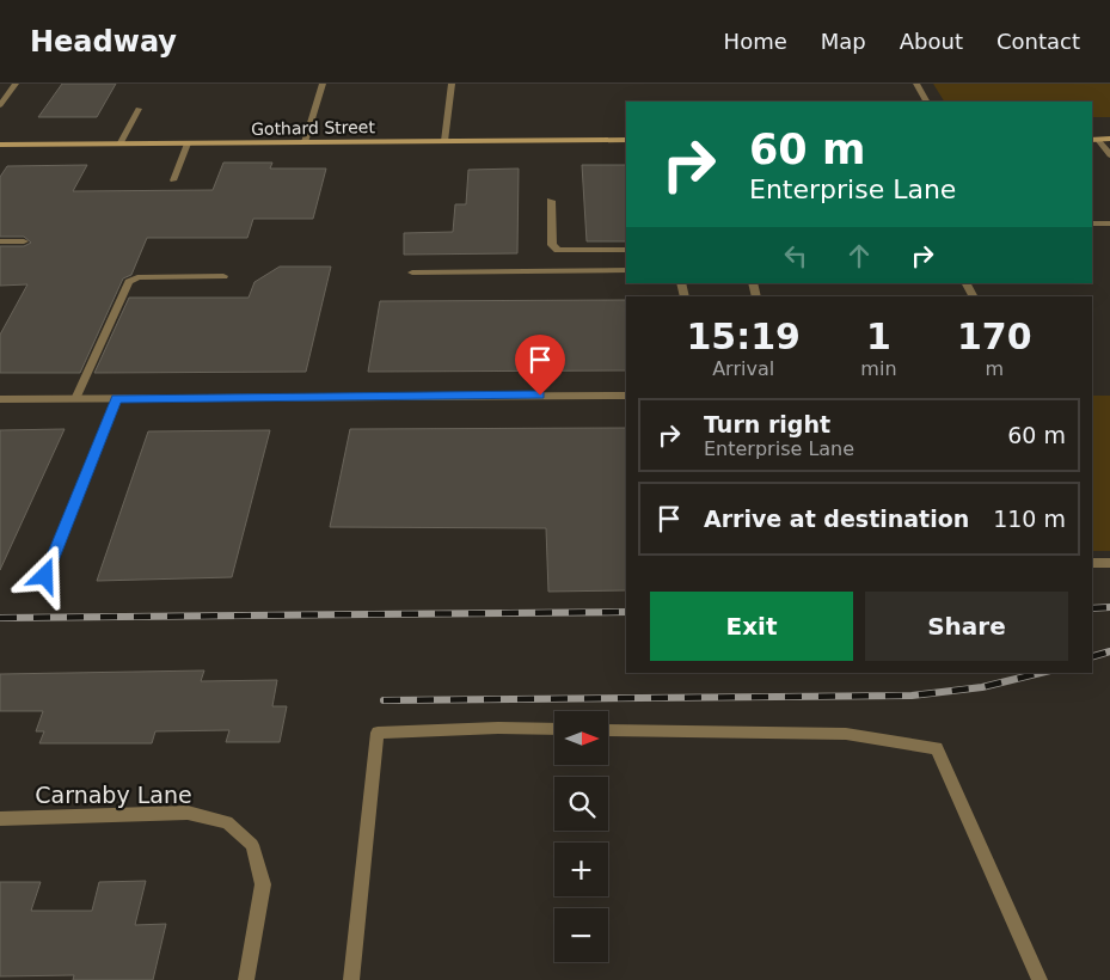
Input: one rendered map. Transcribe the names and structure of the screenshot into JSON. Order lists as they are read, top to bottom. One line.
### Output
{"streets":{"street":["Gothard Street","Carnaby Lane"]},"north":"right","page":{"header":"Headway","nav":["Home","Map","About","Contact"],"turn":["60 m","Enterprise Lane"],"eta":["15:19","Arrival","1","min","170","m"],"list":[{"name":"Turn right","note":"Enterprise Lane","value":"60 m"},{"name":"Arrive at destination","value":"110 m"}],"buttons":["Exit","Share"],"map_buttons":["+","−"]}}
